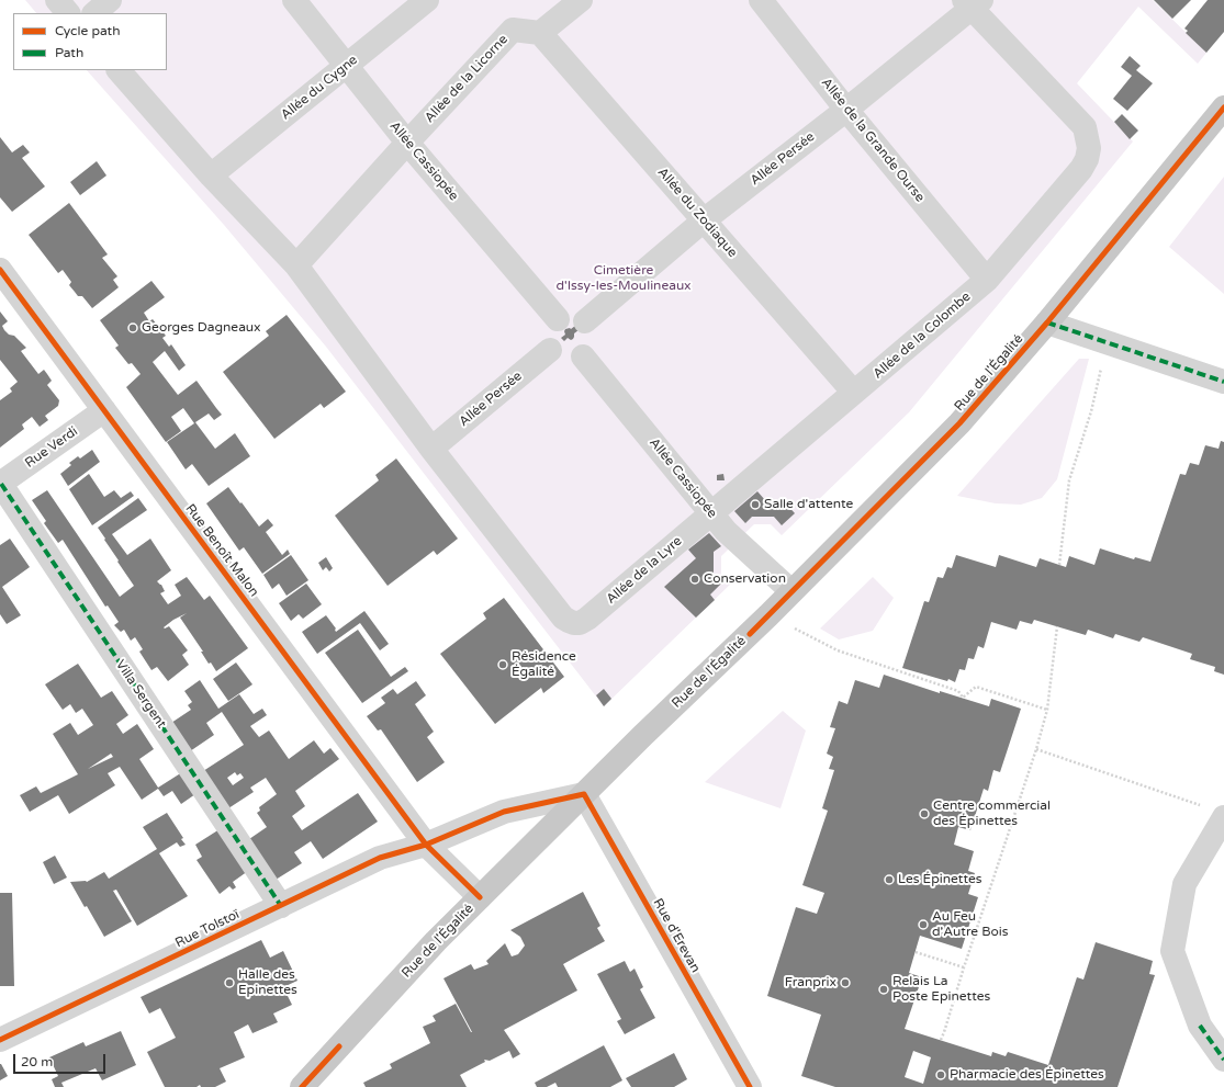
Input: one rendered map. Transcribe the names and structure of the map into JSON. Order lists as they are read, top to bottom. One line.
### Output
{"streets":{"main road":["Rue de l'Égalité"],"street":["Allée de la Licorne","Allée du Cygne","Allée de la Grande Ourse","Allée Persée","Allée Cassiopée","Allée du Zodiaque","Allée de la Colombe","Rue Verdi","Rue Benoît Malon","Allée de la Lyre","Villa Sergent","Rue Tolstoï","Rue d'Erevan"]},"crossings":[["Allée de la Licorne","Allée Cassiopée"],["Allée de la Licorne","Allée du Zodiaque"],["Allée du Cygne","Allée Cassiopée"],["Allée de la Grande Ourse","Allée Persée"],["Allée de la Grande Ourse","Allée de la Colombe"],["Allée Persée","Allée Cassiopée"],["Allée Persée","Allée du Zodiaque"],["Allée Persée","Allée de la Colombe"],["Allée Persée","Allée de la Lyre"],["Allée Cassiopée","Allée de la Colombe"],["Allée Cassiopée","Rue de l'Égalité"],["Allée Cassiopée","Allée de la Lyre"],["Allée du Zodiaque","Allée de la Colombe"],["Allée de la Colombe","Allée de la Lyre"],["Rue de l'Égalité","Rue Benoît Malon"],["Rue de l'Égalité","Rue Tolstoï"],["Rue de l'Égalité","Rue d'Erevan"],["Rue Verdi","Rue Benoît Malon"],["Rue Verdi","Villa Sergent"],["Rue Benoît Malon","Rue Tolstoï"],["Villa Sergent","Rue Tolstoï"],["Rue Tolstoï","Rue d'Erevan"]],"parks":["Cimetière d'Issy-les-Moulineaux"],"places":["Georges Dagneaux","Salle d'attente","Conservation","Résidence Égalité","Centre commercial des Épinettes","Les Épinettes","Au Feu d'Autre Bois","Halle des Epinettes","Franprix","Relais La Poste Epinettes","Pharmacie des Épinettes"],"legend":["Cycle path","Path"],"scale_bar":"20 m"}
